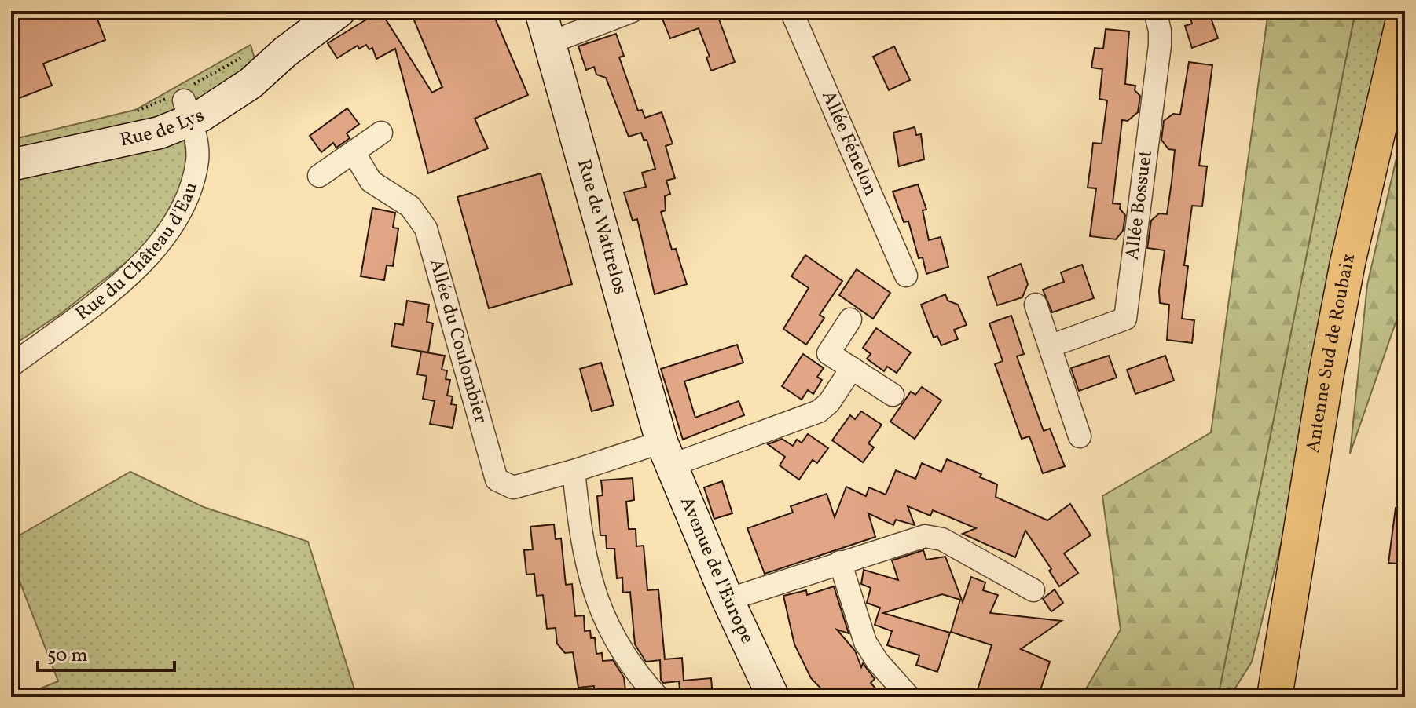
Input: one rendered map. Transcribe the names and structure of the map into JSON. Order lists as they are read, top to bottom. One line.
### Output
{"streets":{"highway":["Antenne Sud de Roubaix"],"street":["Rue de Lys","Allée Fénelon","Allée Bossuet","Rue de Wattrelos","Rue du Château d'Eau","Allée du Coulombier","Avenue de l'Europe"]},"crossings":[["Rue de Lys","Rue du Château d'Eau"],["Rue de Wattrelos","Allée du Coulombier"],["Rue de Wattrelos","Avenue de l'Europe"],["Allée du Coulombier","Avenue de l'Europe"]],"scale_bar":"50 m"}
